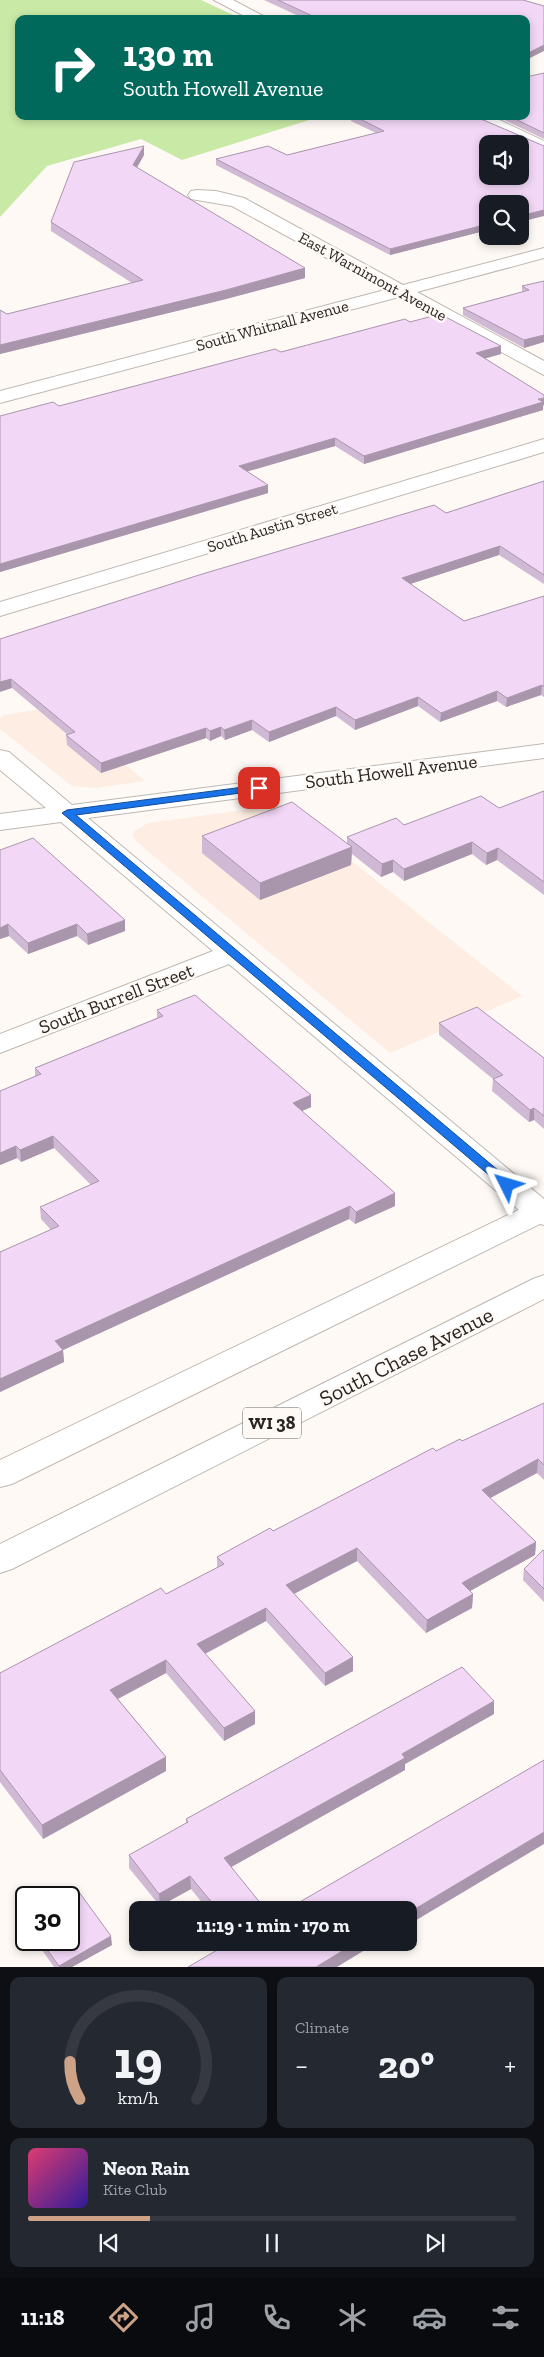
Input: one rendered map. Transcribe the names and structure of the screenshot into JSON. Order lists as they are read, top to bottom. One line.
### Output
{"streets":{"street":["East Warnimont Avenue","South Whitnall Avenue","South Austin Street","South Howell Avenue","South Burrell Street","South Chase Avenue","WI 38"]},"crossings":[["East Warnimont Avenue","South Whitnall Avenue"]],"page":{"turn":["130 m","South Howell Avenue"],"limit":"30","trip":"11:19 · 1 min · 170 m","tile":"Climate","heat":["−","20°","+"],"song":["Neon Rain","Kite Club"],"tabs":"11:18","gauge":["19","km/h"]}}
